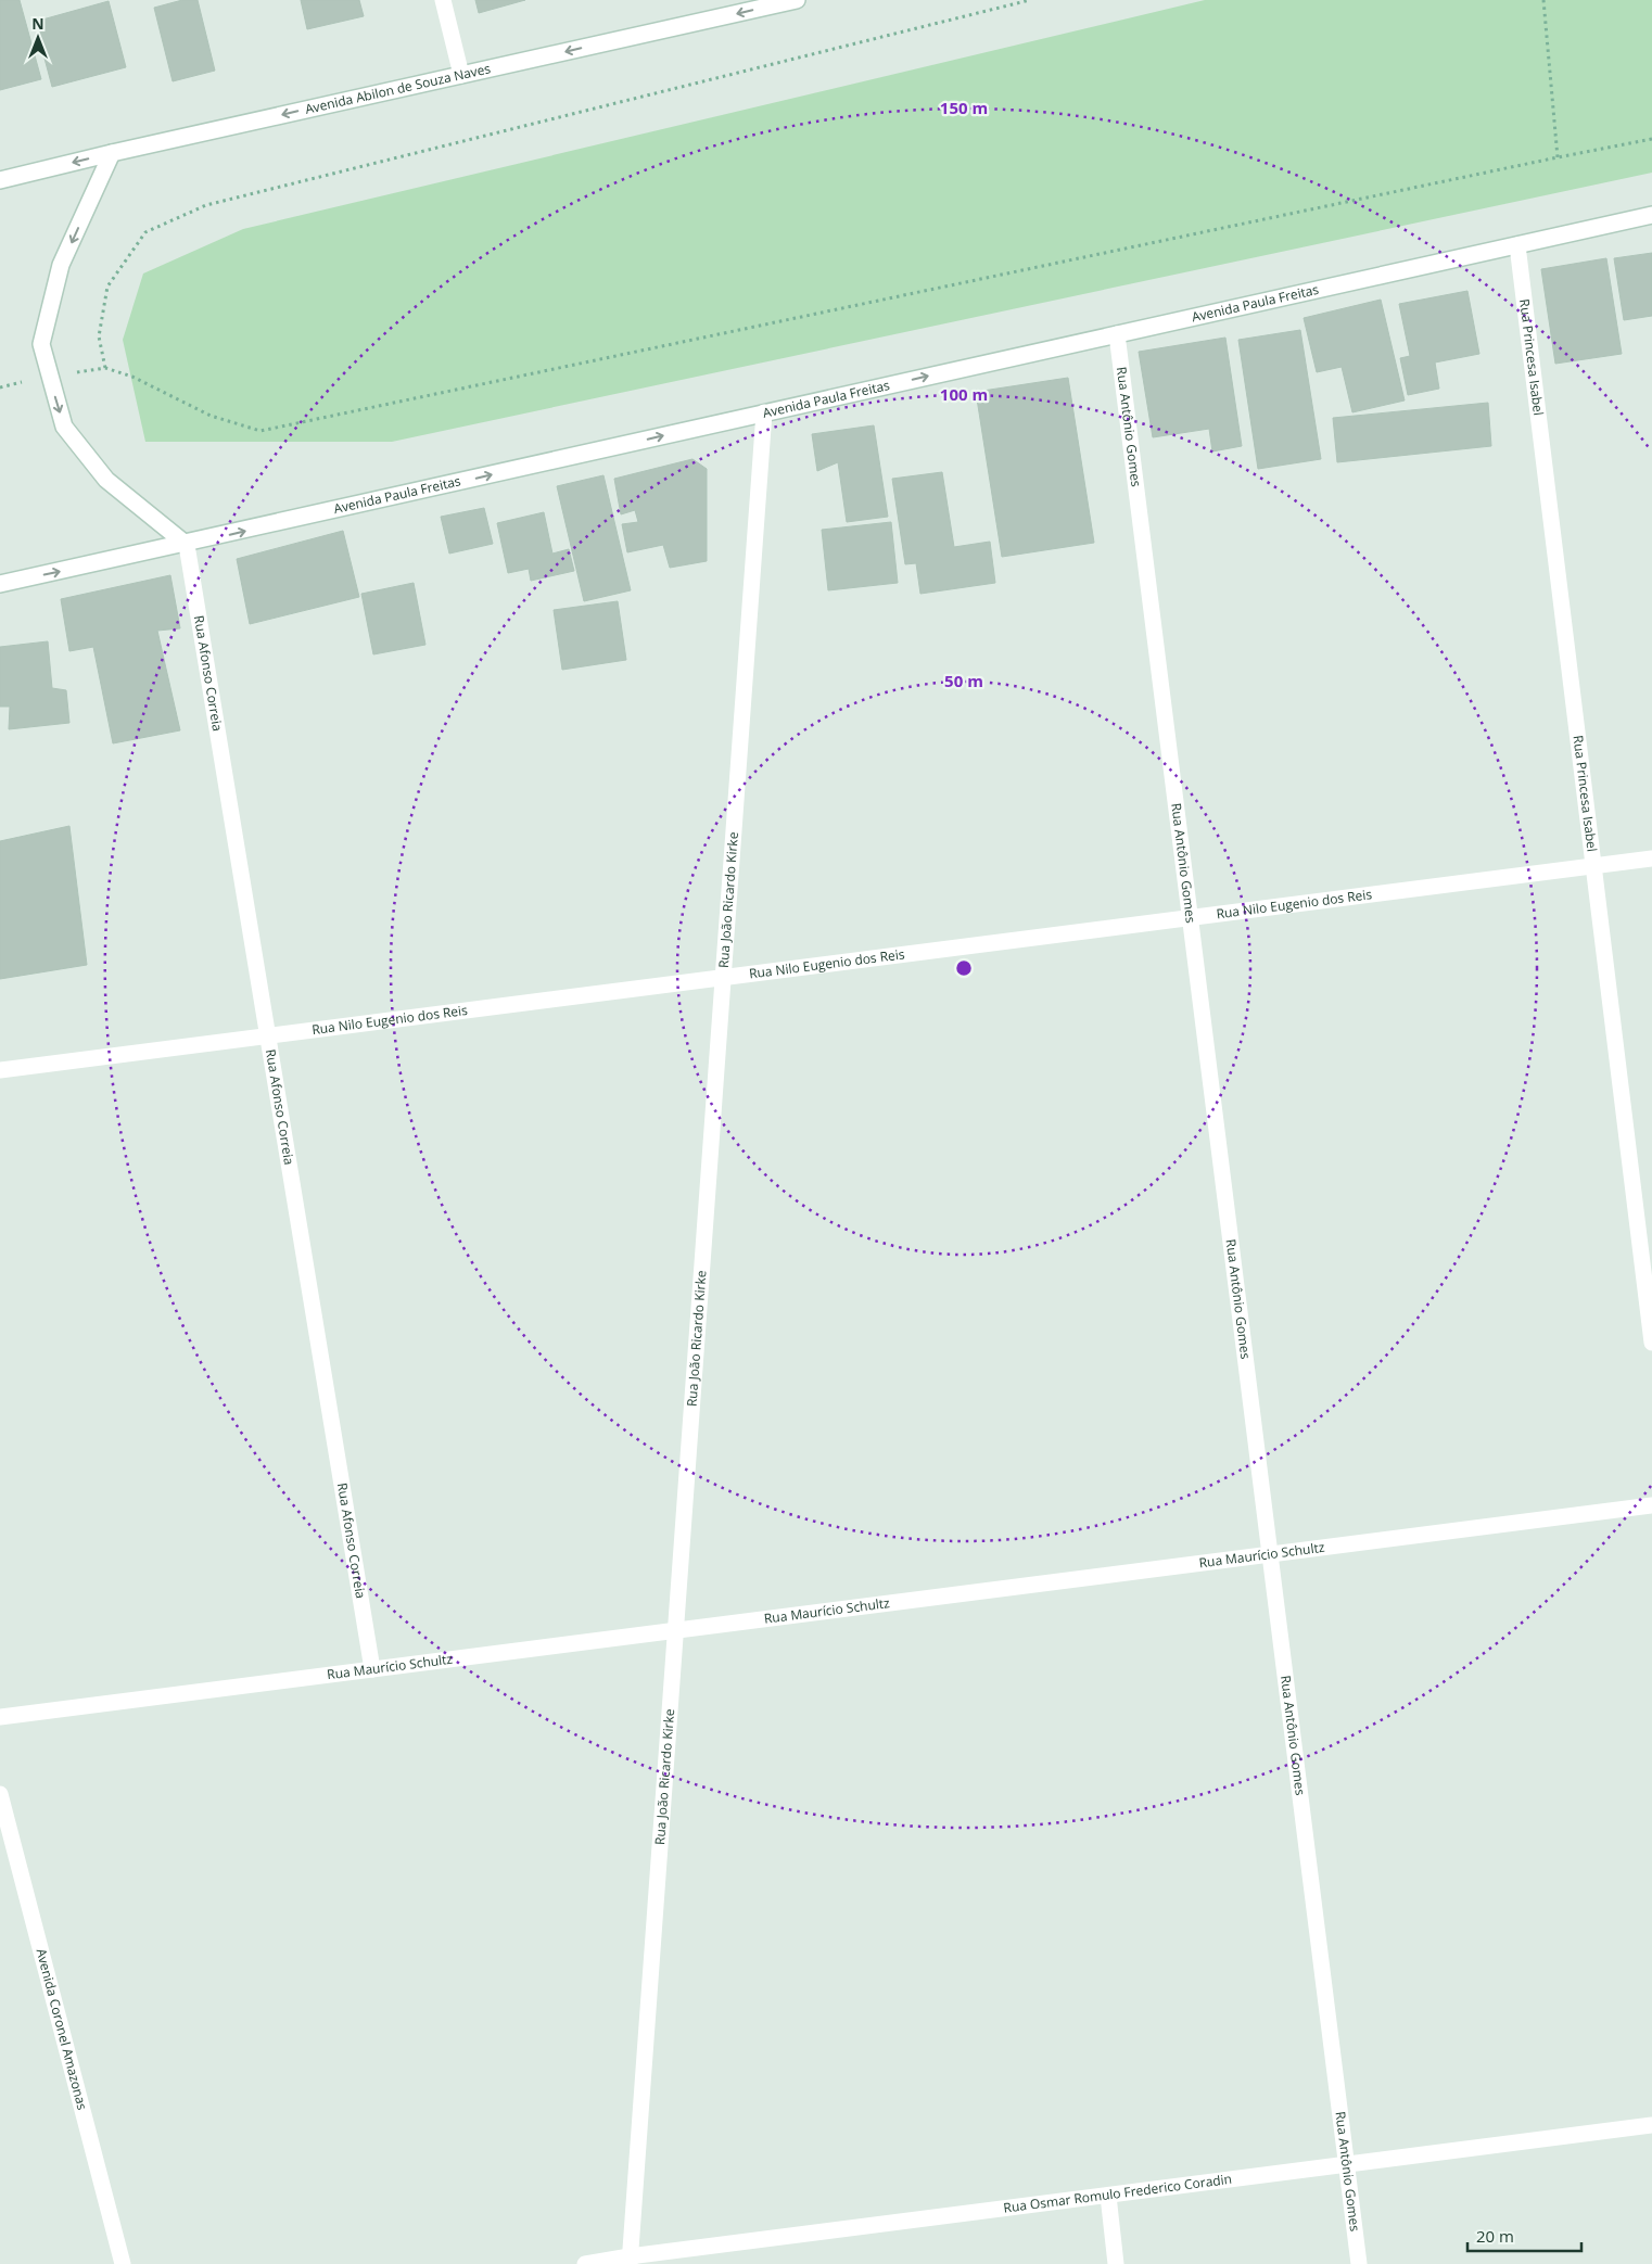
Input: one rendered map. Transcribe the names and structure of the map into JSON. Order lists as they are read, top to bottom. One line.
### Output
{"streets":{"street":["Avenida Abilon de Souza Naves","Avenida Paula Freitas","Rua Princesa Isabel","Rua Antônio Gomes","Rua Afonso Correia","Rua João Ricardo Kirke","Rua Nilo Eugenio dos Reis","Rua Maurício Schultz","Avenida Coronel Amazonas","Rua Osmar Romulo Frederico Coradin"]},"crossings":[["Avenida Paula Freitas","Rua Princesa Isabel"],["Avenida Paula Freitas","Rua Antônio Gomes"],["Avenida Paula Freitas","Rua Afonso Correia"],["Avenida Paula Freitas","Rua João Ricardo Kirke"],["Rua Princesa Isabel","Rua Nilo Eugenio dos Reis"],["Rua Antônio Gomes","Rua Nilo Eugenio dos Reis"],["Rua Antônio Gomes","Rua Maurício Schultz"],["Rua Antônio Gomes","Rua Osmar Romulo Frederico Coradin"],["Rua Afonso Correia","Rua Nilo Eugenio dos Reis"],["Rua Afonso Correia","Rua Maurício Schultz"],["Rua João Ricardo Kirke","Rua Nilo Eugenio dos Reis"],["Rua João Ricardo Kirke","Rua Maurício Schultz"],["Rua João Ricardo Kirke","Rua Osmar Romulo Frederico Coradin"]],"one_way":["Avenida Abilon de Souza Naves","Avenida Paula Freitas"],"scale_bar":"20 m","north":"top","rings":["150 m","100 m","50 m"]}
